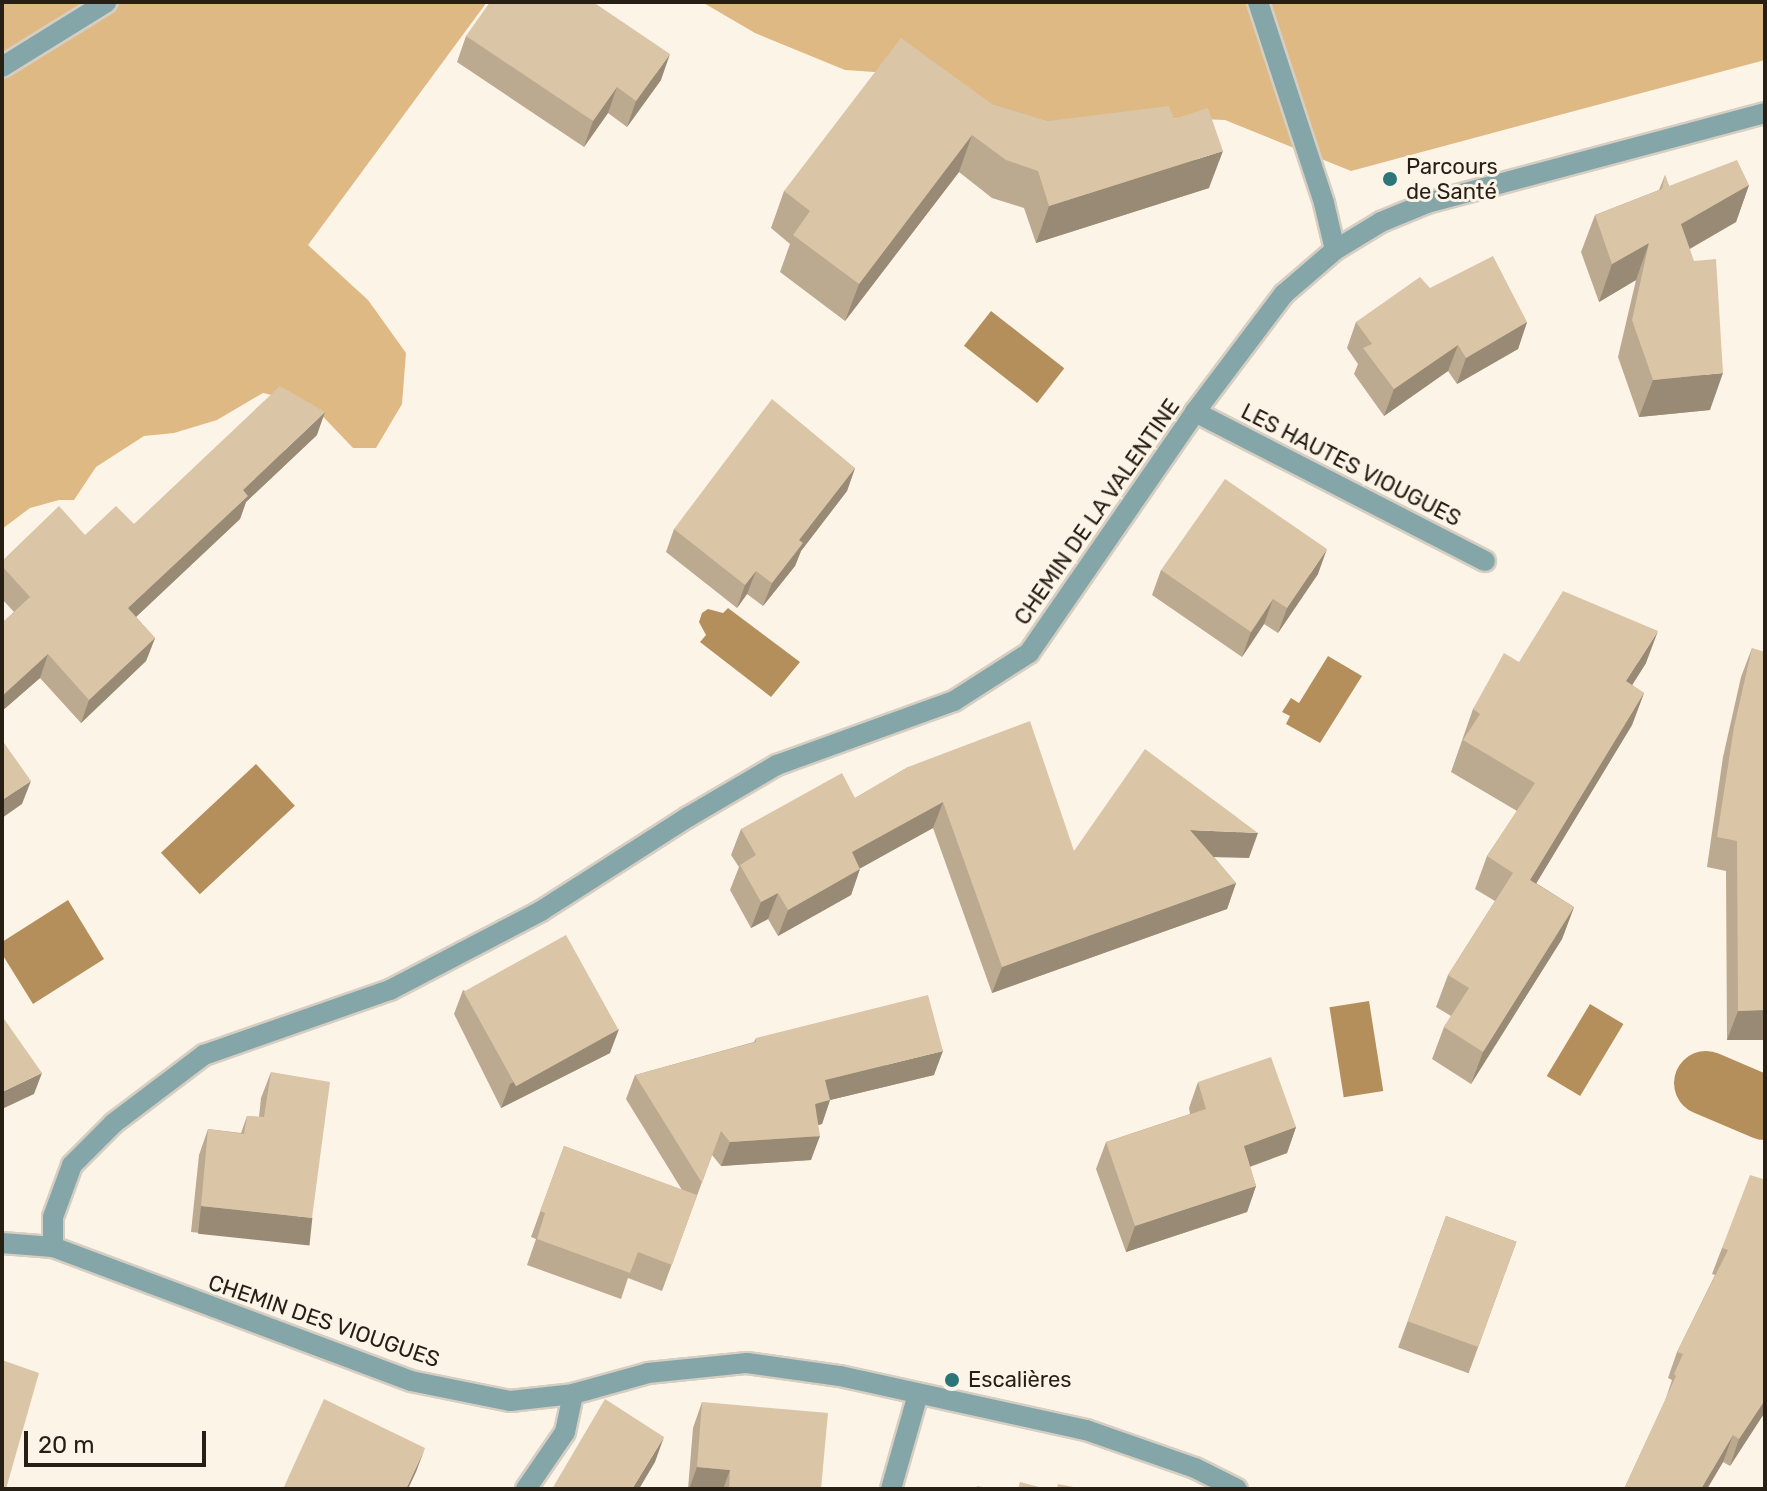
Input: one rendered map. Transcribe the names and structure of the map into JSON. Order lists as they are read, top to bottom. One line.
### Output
{"streets":{"street":["LES HAUTES VIOUGUES","CHEMIN DE LA VALENTINE","CHEMIN DES VIOUGUES"]},"crossings":[["LES HAUTES VIOUGUES","CHEMIN DE LA VALENTINE"],["CHEMIN DE LA VALENTINE","CHEMIN DES VIOUGUES"]],"places":["Parcours de Santé","Escalières"],"scale_bar":"20 m"}
